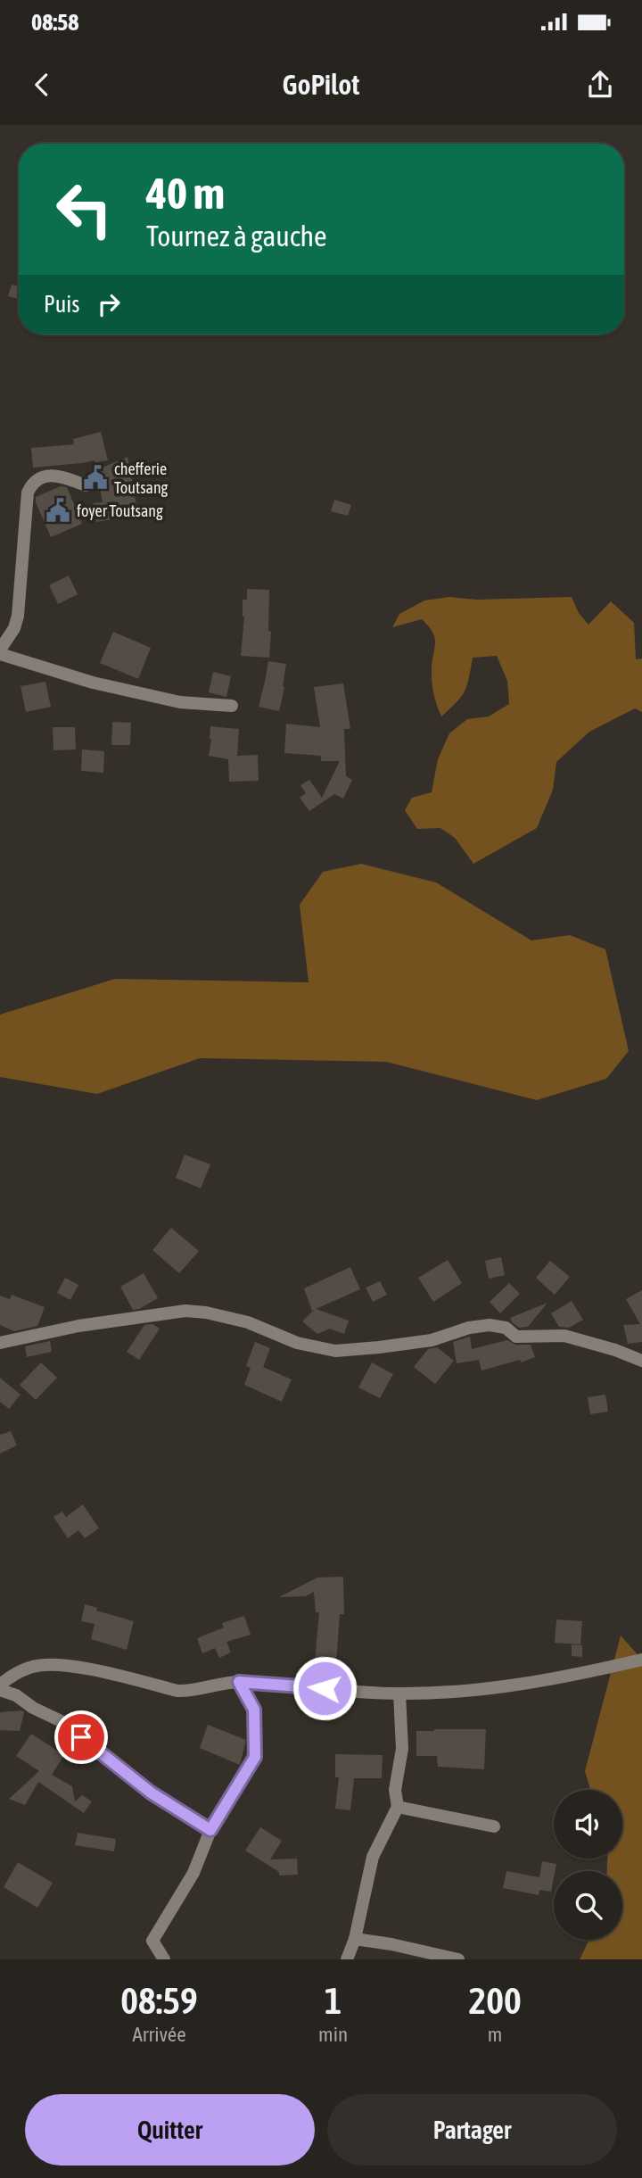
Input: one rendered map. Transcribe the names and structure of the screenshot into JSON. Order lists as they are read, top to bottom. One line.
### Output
{"places":{"public building":["chefferie Toutsang","foyer Toutsang"]},"page":{"status":"08:58","header":"GoPilot","turn":["40 m","Tournez à gauche"],"then":"Puis","eta":["08:59","Arrivée","1","min","200","m"],"buttons":["Quitter","Partager"]}}
